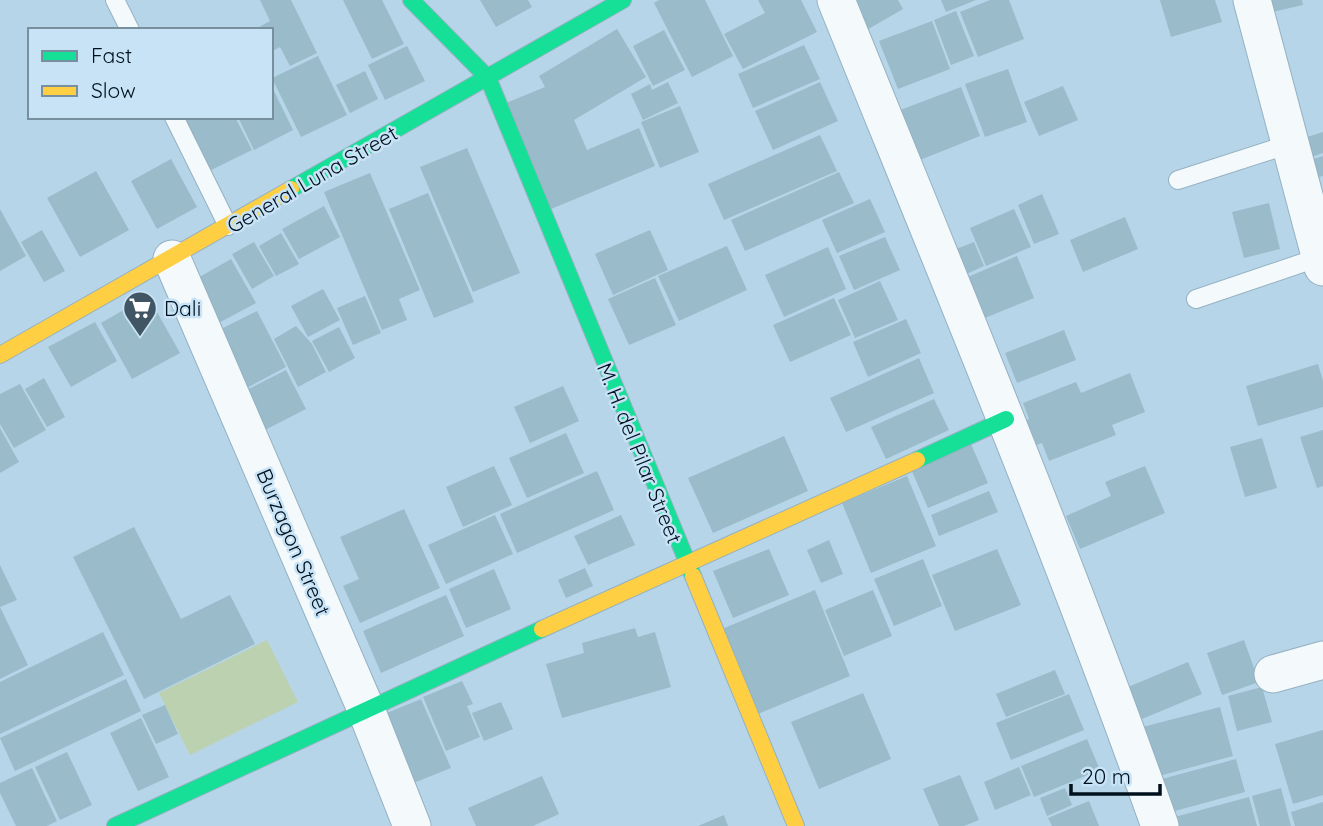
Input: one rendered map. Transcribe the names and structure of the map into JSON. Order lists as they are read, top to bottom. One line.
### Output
{"streets":{"street":["General Luna Street","M. H. del Pilar Street","Burzagon Street"]},"crossings":[["General Luna Street","M. H. del Pilar Street"],["General Luna Street","Burzagon Street"]],"places":{"supermarket":["Dali"]},"legend":["Fast","Slow"],"scale_bar":"20 m"}
